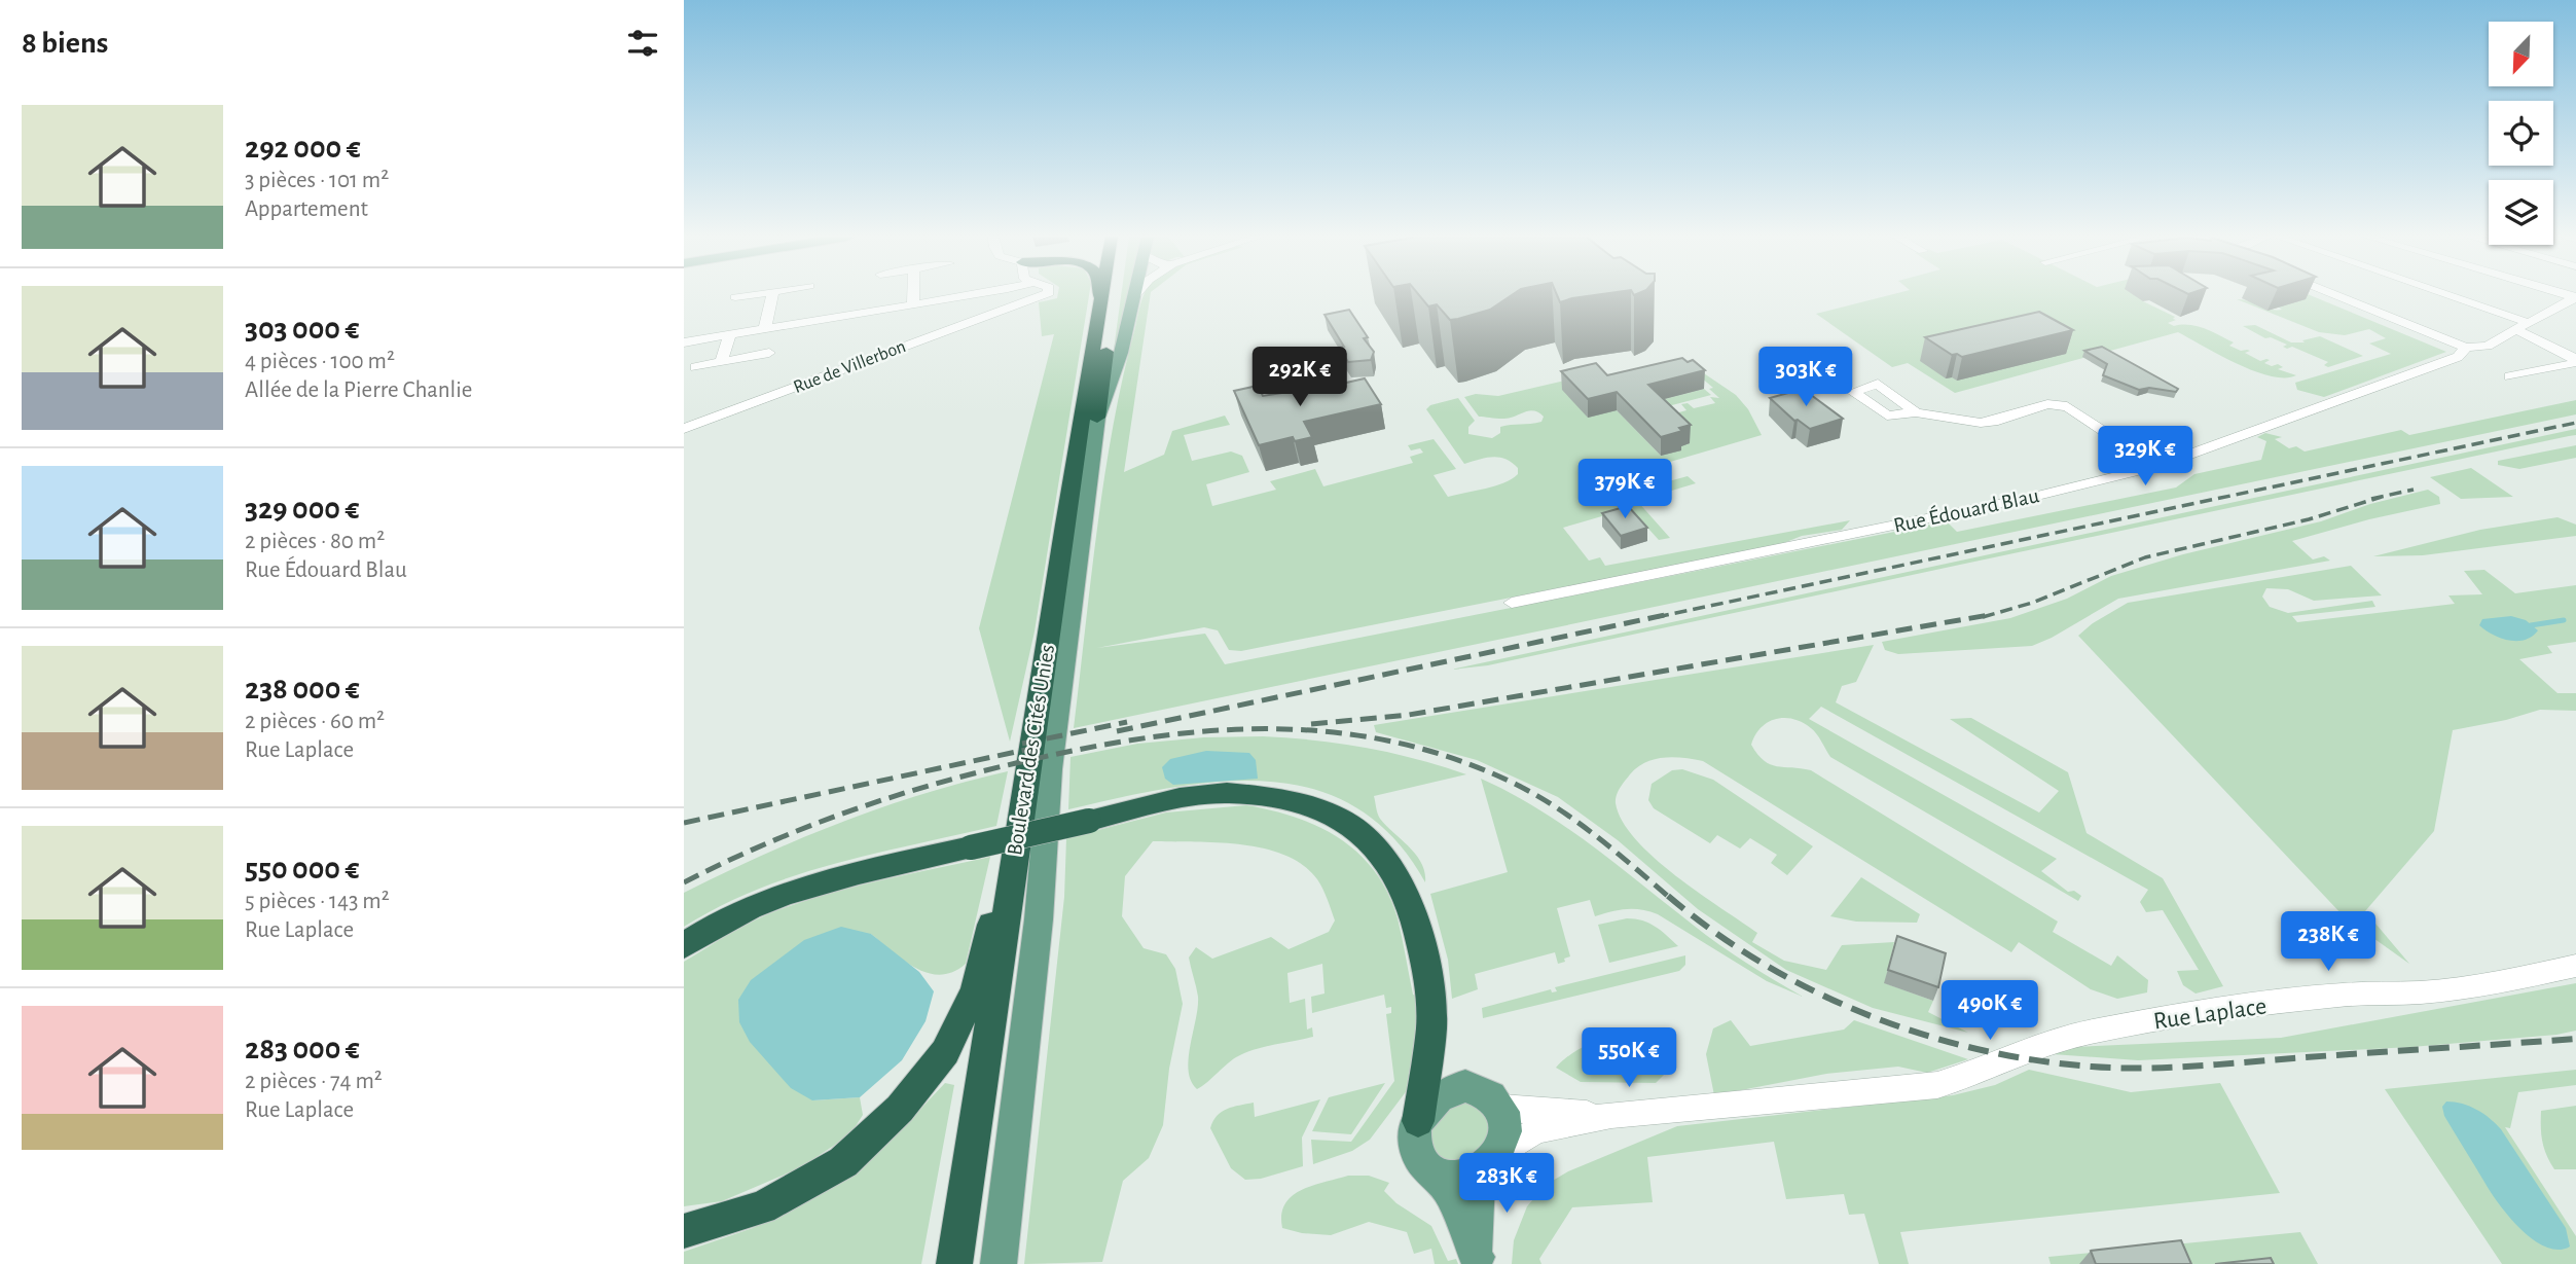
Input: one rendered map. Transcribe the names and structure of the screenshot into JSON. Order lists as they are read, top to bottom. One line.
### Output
{"streets":{"highway":["Boulevard des Cités Unies"],"street":["Rue de Villerbon","Rue Édouard Blau","Rue Laplace"]},"north":"bottom left","page":{"heading":"8 biens","list":[{"name":"292 000 €","note":"3 pièces · 101 m² · Appartement"},{"name":"303 000 €","note":"4 pièces · 100 m² · Allée de la Pierre Chanlie"},{"name":"329 000 €","note":"2 pièces · 80 m² · Rue Édouard Blau"},{"name":"238 000 €","note":"2 pièces · 60 m² · Rue Laplace"},{"name":"550 000 €","note":"5 pièces · 143 m² · Rue Laplace"},{"name":"283 000 €","note":"2 pièces · 74 m² · Rue Laplace"}],"price":["292K €","303K €","329K €","379K €","238K €","490K €","550K €","283K €"]}}
